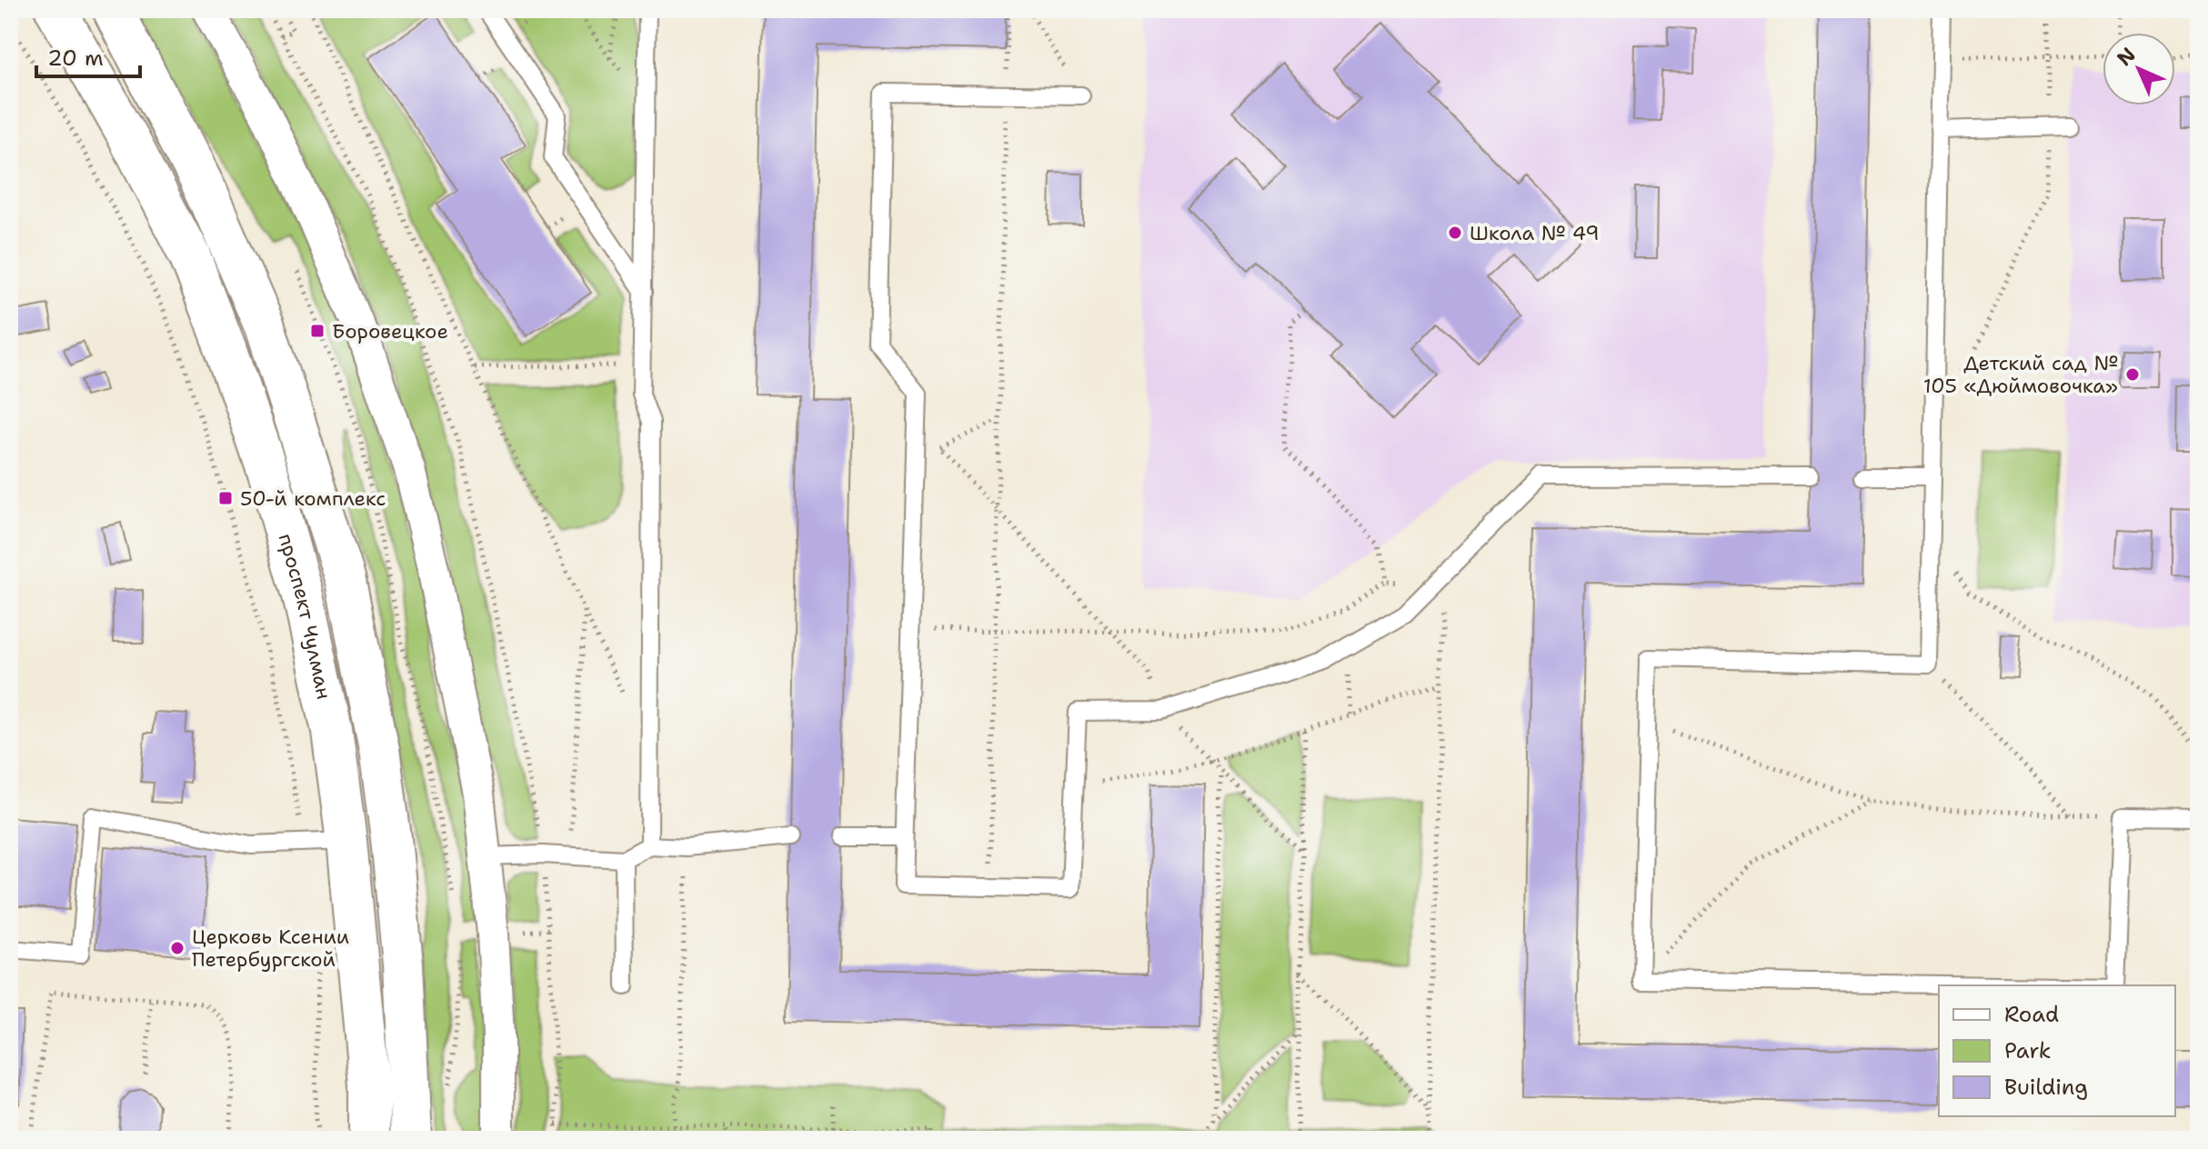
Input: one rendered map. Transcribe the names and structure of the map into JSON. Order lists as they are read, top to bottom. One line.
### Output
{"streets":{"main road":["проспект Чулман"]},"places":{"other":["Школа № 49","Детский сад № 105 «Дюймовочка»","Церковь Ксении Петербургской"],"transit":["Боровецкое","50-й комплекс"]},"legend":["Road","Park","Building"],"scale_bar":"20 m","north":"top left"}
